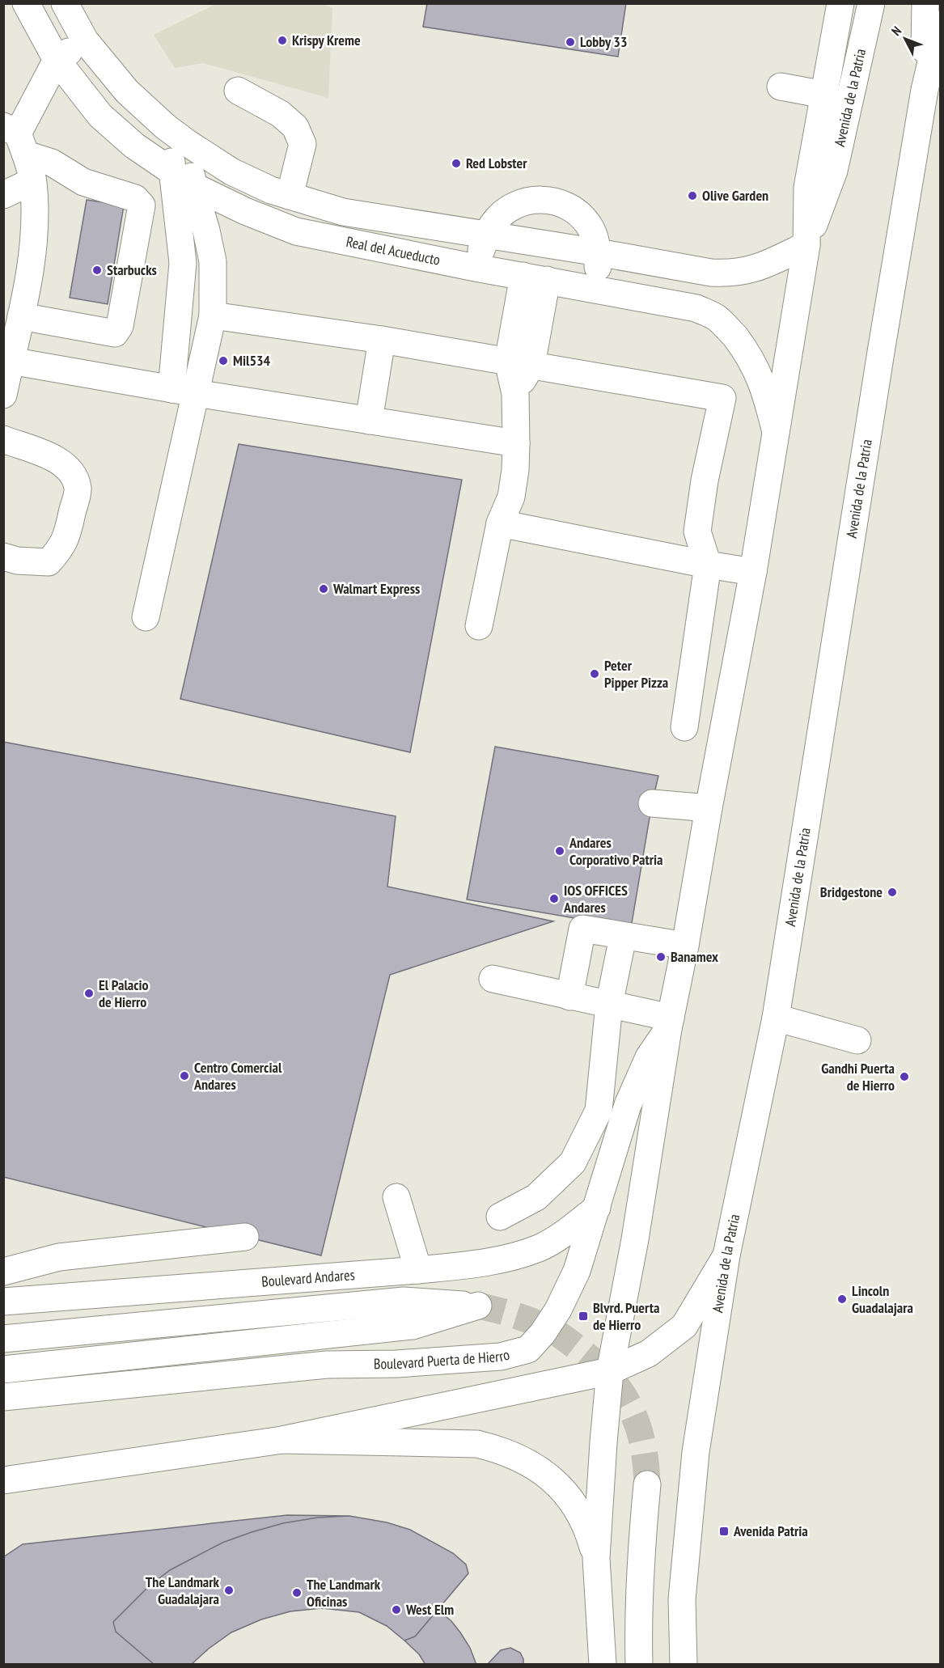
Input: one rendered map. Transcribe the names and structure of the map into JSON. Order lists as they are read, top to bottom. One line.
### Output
{"streets":{"main road":["Avenida de la Patria","Real del Acueducto","Boulevard Andares","Boulevard Puerta de Hierro"]},"crossings":[["Avenida de la Patria","Real del Acueducto"],["Avenida de la Patria","Boulevard Puerta de Hierro"],["Boulevard Andares","Boulevard Puerta de Hierro"]],"places":{"other":["Krispy Kreme","Lobby 33","Red Lobster","Olive Garden","Starbucks","Mil534","Walmart Express","Peter Pipper Pizza","Andares Corporativo Patria","Bridgestone","IOS OFFICES Andares","Banamex","El Palacio de Hierro","Centro Comercial Andares","Gandhi Puerta de Hierro","Lincoln Guadalajara","The Landmark Guadalajara","The Landmark Oficinas","West Elm"],"transit":["Blvrd. Puerta de Hierro","Avenida Patria"]},"north":"top left"}
